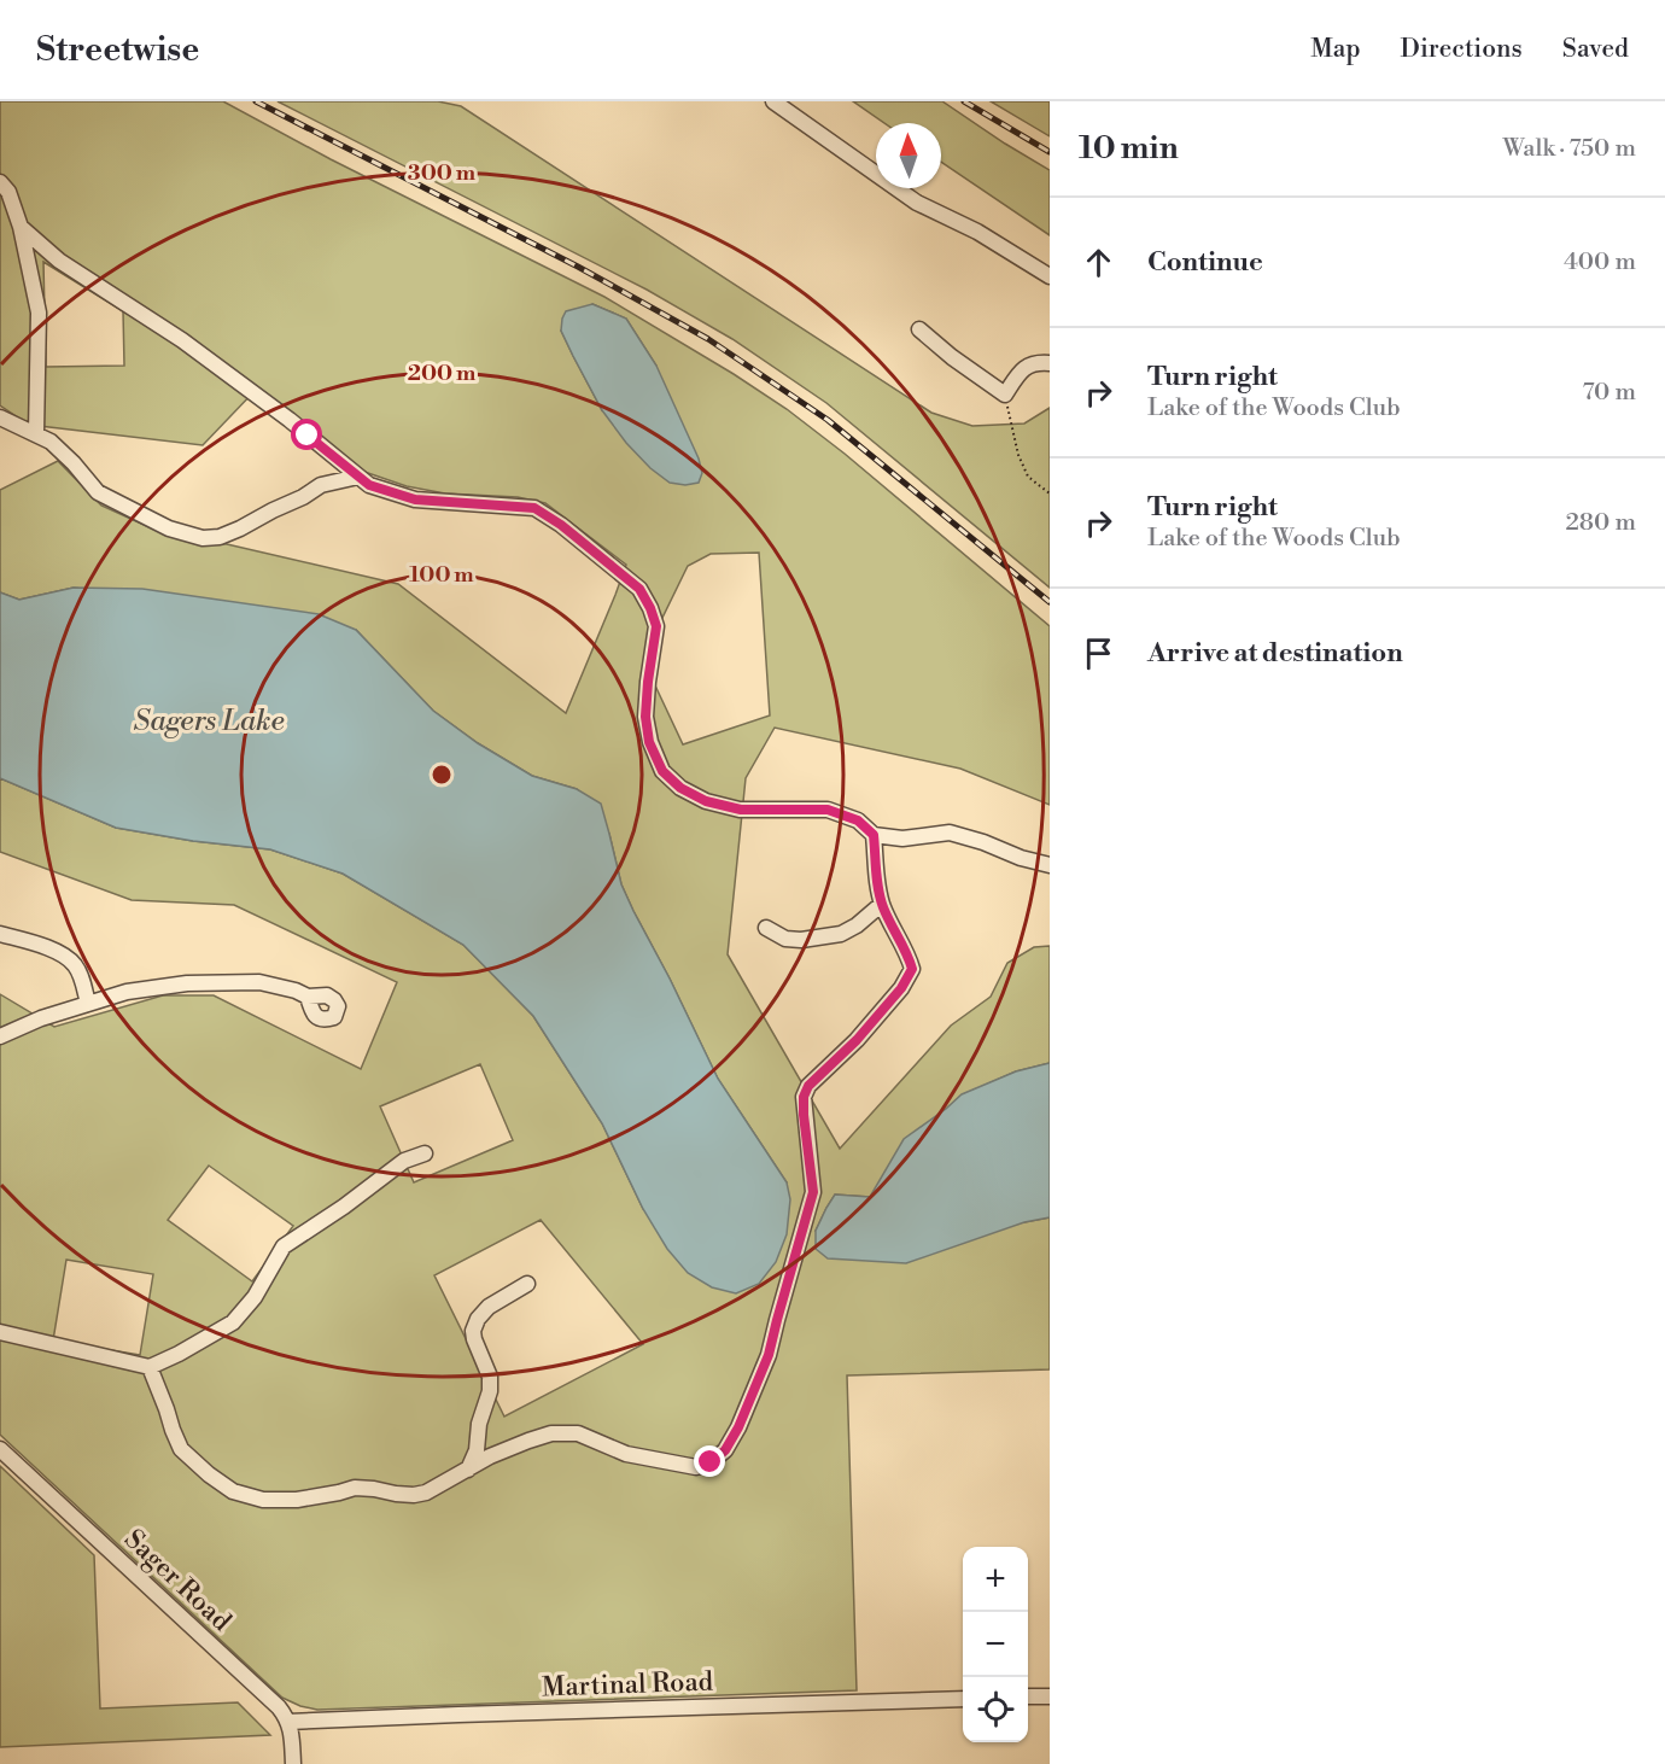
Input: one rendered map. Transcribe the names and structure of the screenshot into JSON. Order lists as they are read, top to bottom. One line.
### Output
{"streets":{"street":["Sager Road","Martinal Road"]},"crossings":[["Sager Road","Martinal Road"]],"water":["Sagers Lake"],"north":"top","page":{"header":"Streetwise","nav":["Map","Directions","Saved"],"heading":["10 min","Walk · 750 m"],"list":[["Continue","400 m"],["Turn right","Lake of the Woods Club","70 m"],["Turn right","Lake of the Woods Club","280 m"],"Arrive at destination"],"map_buttons":["+","−"]},"rings":["300 m","200 m","100 m"]}
